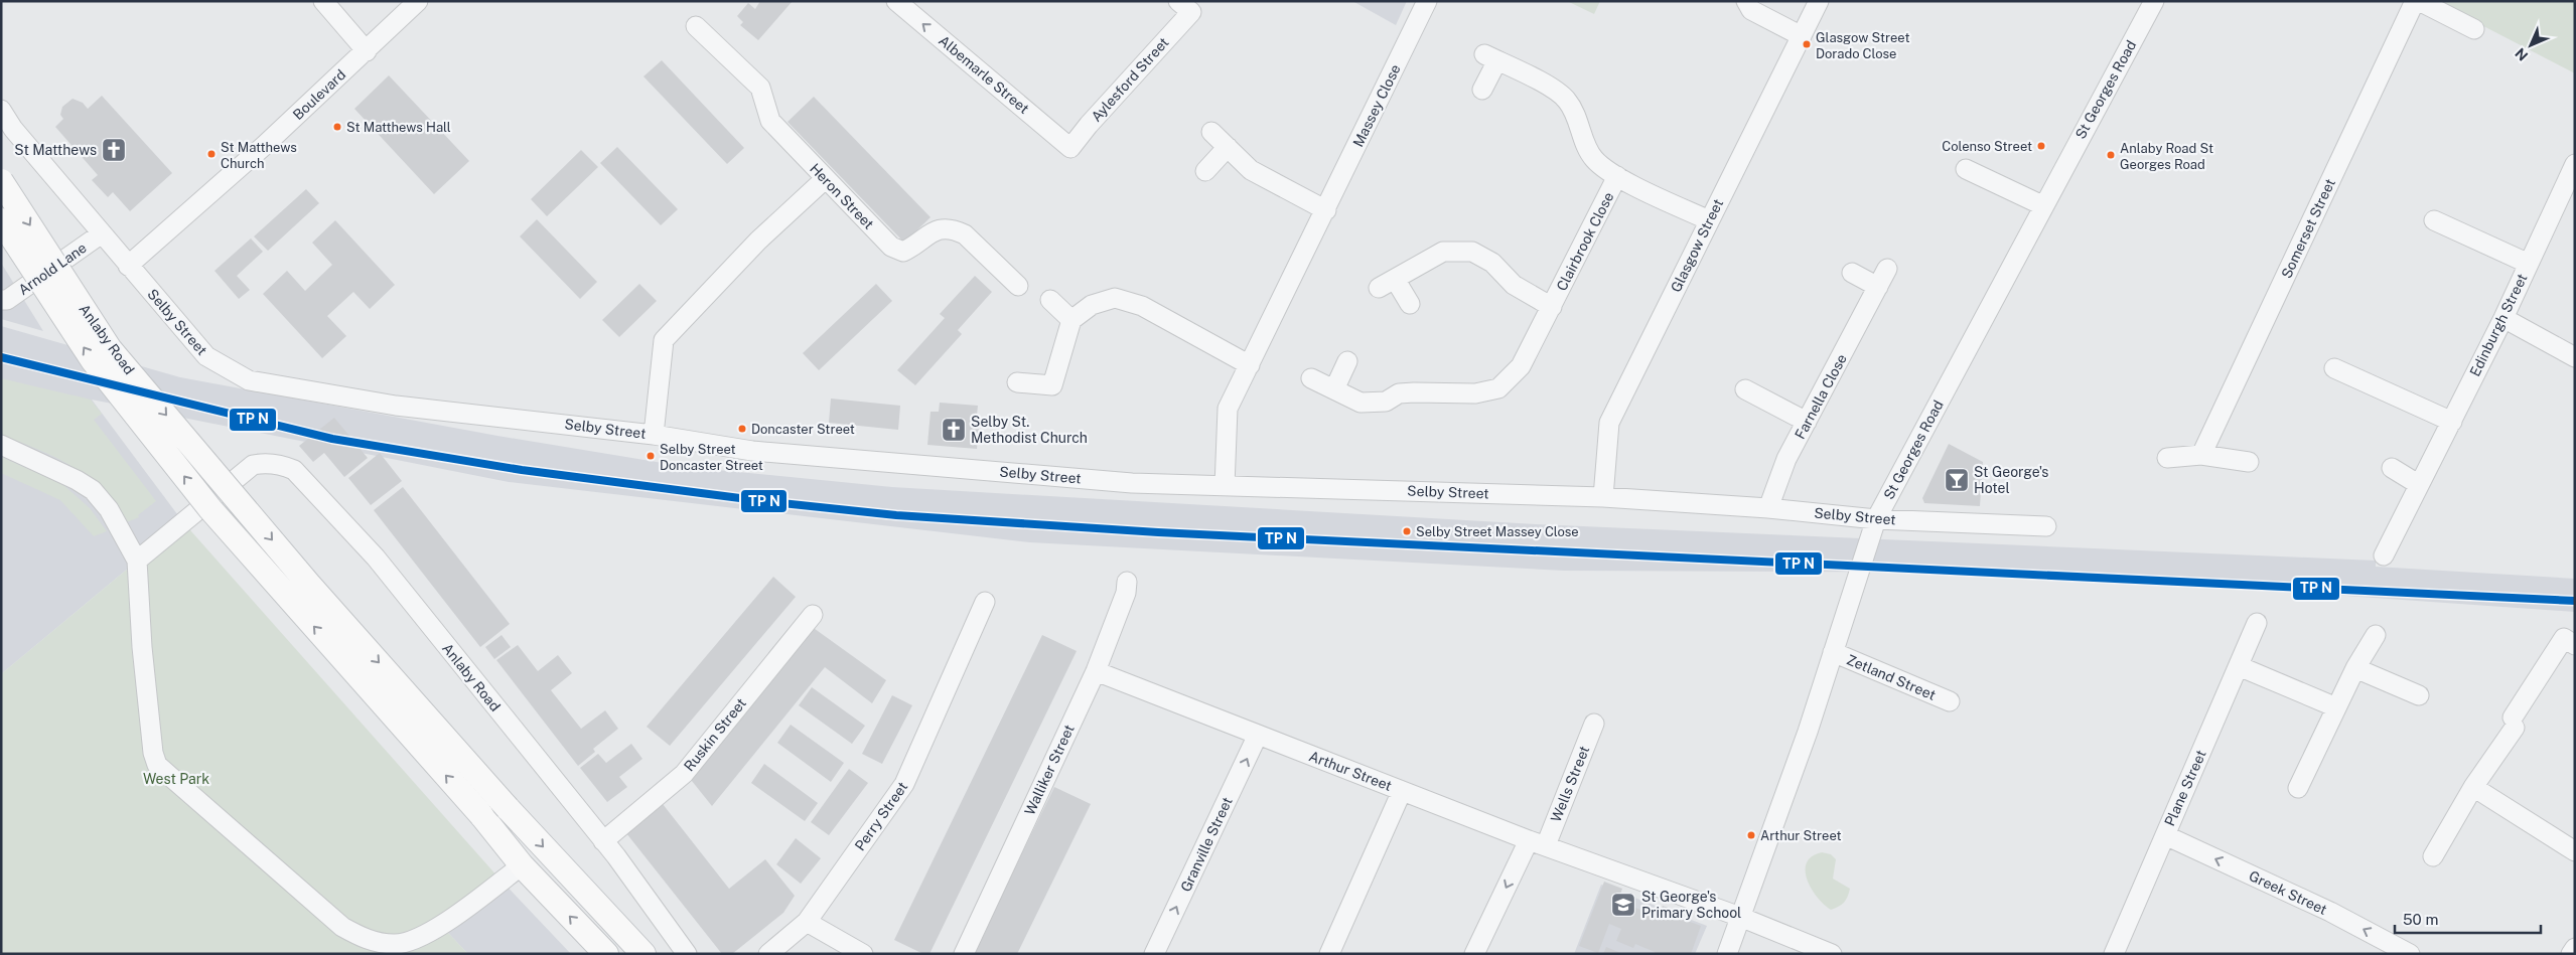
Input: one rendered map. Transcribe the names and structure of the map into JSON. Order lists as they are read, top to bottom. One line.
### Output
{"streets":{"main road":["Anlaby Road"],"street":["Albemarle Street","Aylesford Street","St Georges Road","Boulevard","Massey Close","Heron Street","Somerset Street","Clairbrook Close","Glasgow Street","Arnold Lane","Selby Street","Edinburgh Street","Farnella Close","Zetland Street","Ruskin Street","Walliker Street","Arthur Street","Wells Street","Plane Street","Perry Street","Granville Street","Greek Street"]},"crossings":[["Albemarle Street","Aylesford Street"],["St Georges Road","Selby Street"],["St Georges Road","Zetland Street"],["St Georges Road","Arthur Street"],["Boulevard","Selby Street"],["Massey Close","Selby Street"],["Clairbrook Close","Glasgow Street"],["Glasgow Street","Selby Street"],["Arnold Lane","Selby Street"],["Selby Street","Farnella Close"],["Anlaby Road","Ruskin Street"],["Walliker Street","Arthur Street"],["Arthur Street","Wells Street"],["Arthur Street","Granville Street"],["Plane Street","Greek Street"]],"one_way":["Albemarle Street","Greek Street"],"parks":["West Park"],"places":{"other":["Glasgow Street Dorado Close","St Matthews Hall","Colenso Street","St Matthews Church","Anlaby Road St Georges Road","Doncaster Street","Selby Street Doncaster Street","Selby Street Massey Close","Arthur Street"],"church":["St Matthews","Selby St. Methodist Church"],"bar":["St George's Hotel"],"school or university":["St George's Primary School"]},"scale_bar":"50 m","north":"bottom left"}
